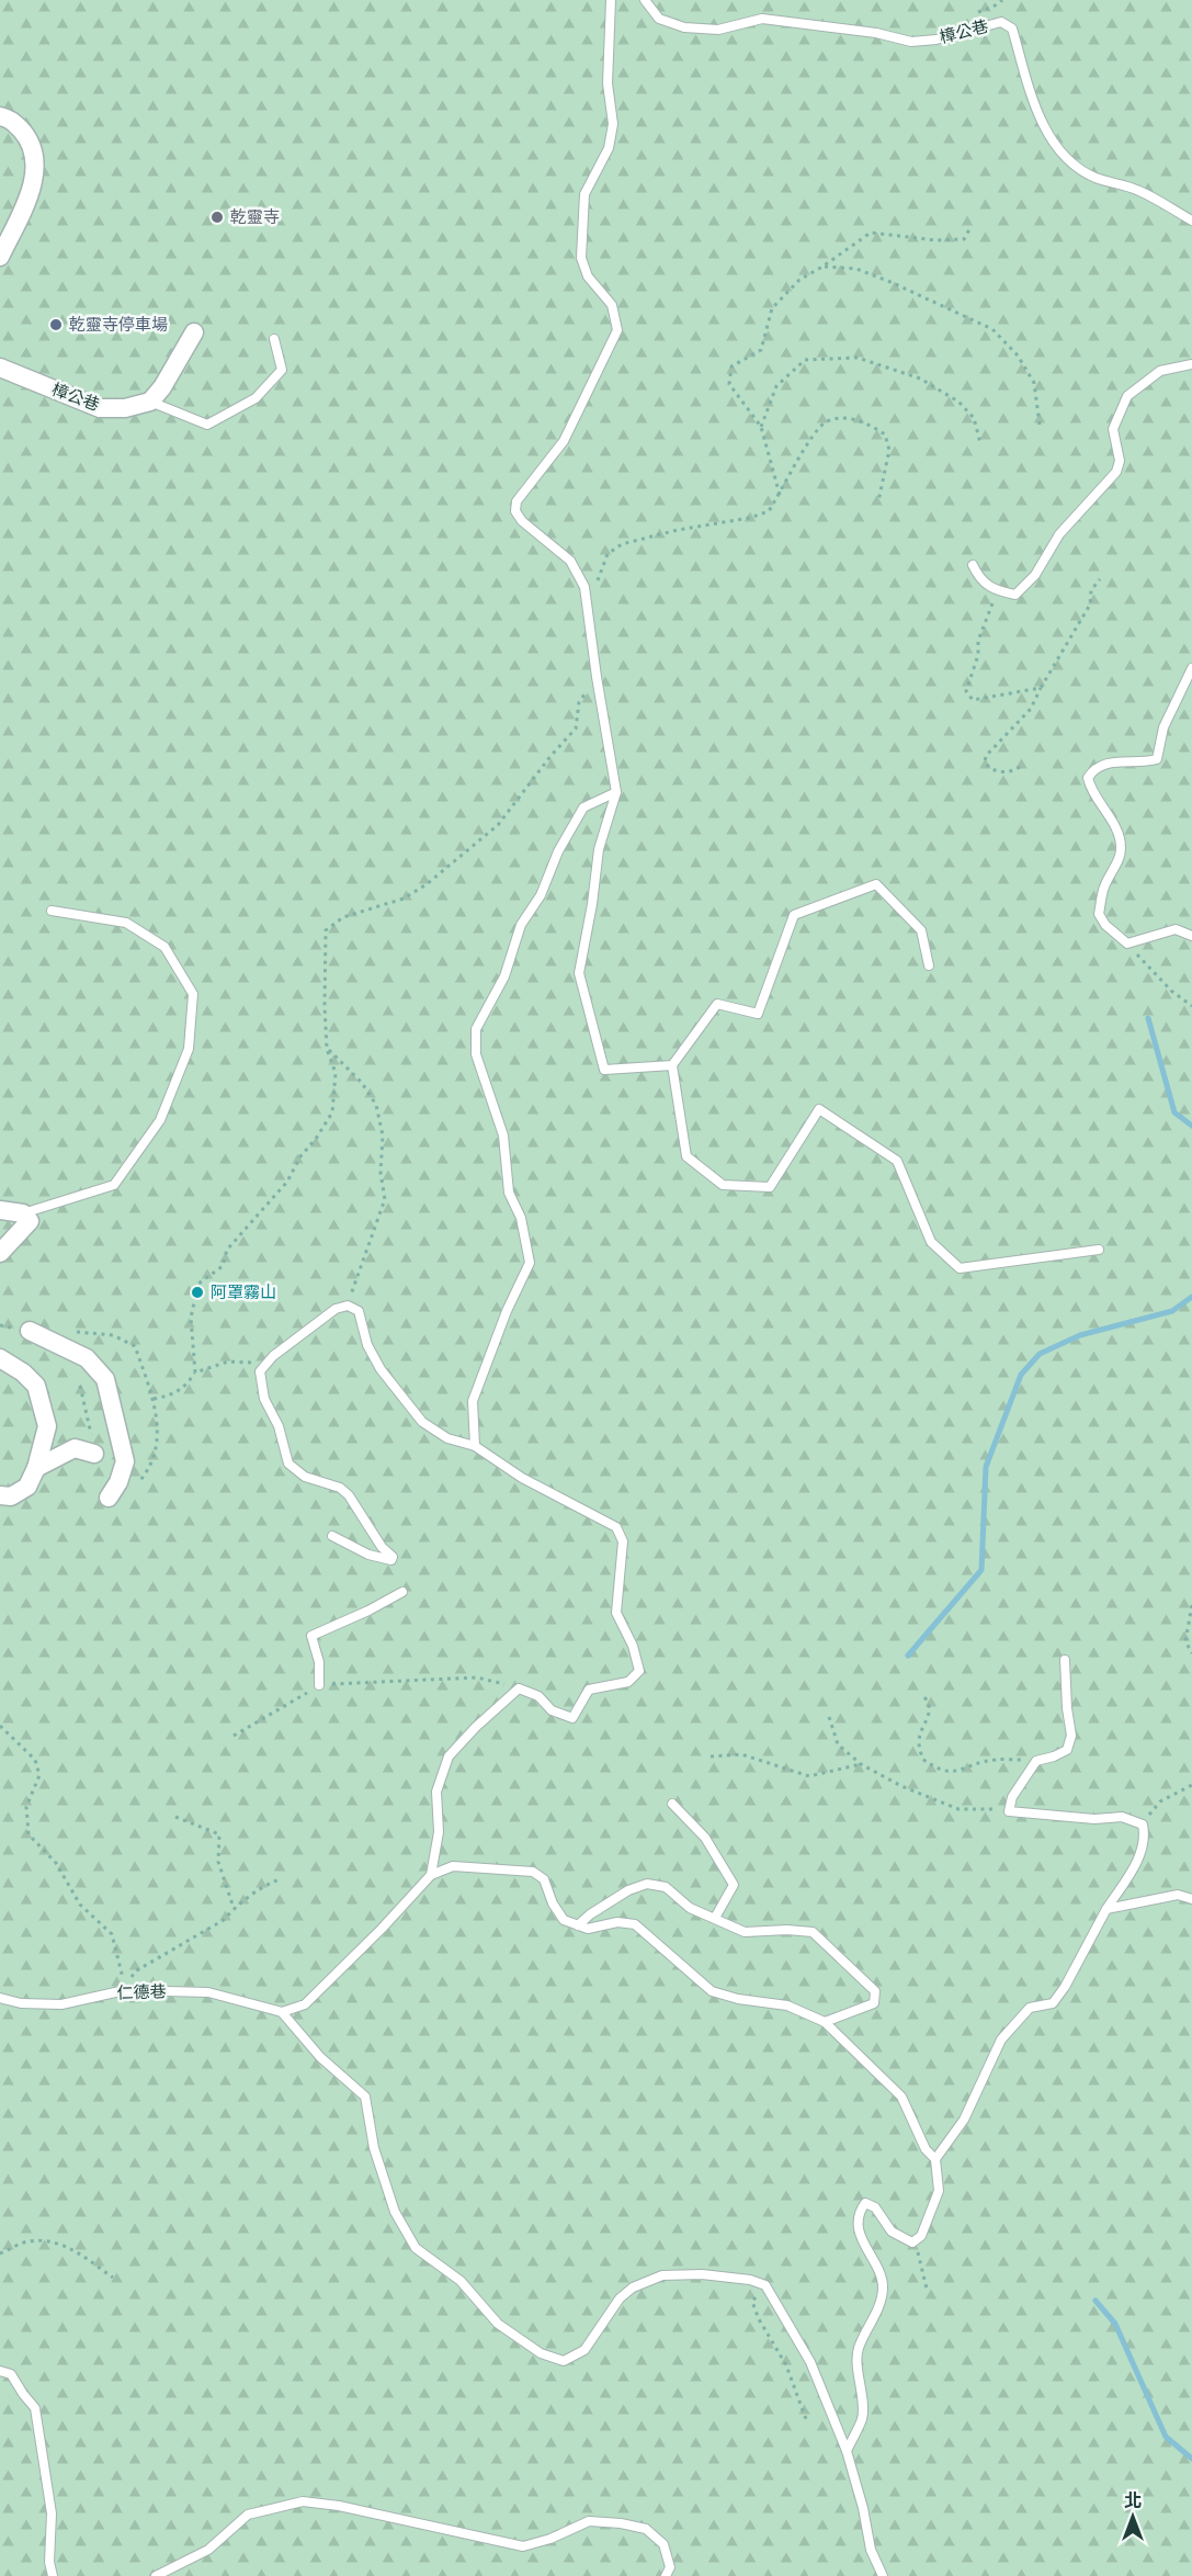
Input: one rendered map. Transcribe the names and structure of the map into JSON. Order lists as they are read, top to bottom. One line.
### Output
{"streets":{"street":["樟公巷"],"lane":["仁德巷"]},"places":["乾靈寺","乾靈寺停車場","阿罩霧山"],"north":"top"}
